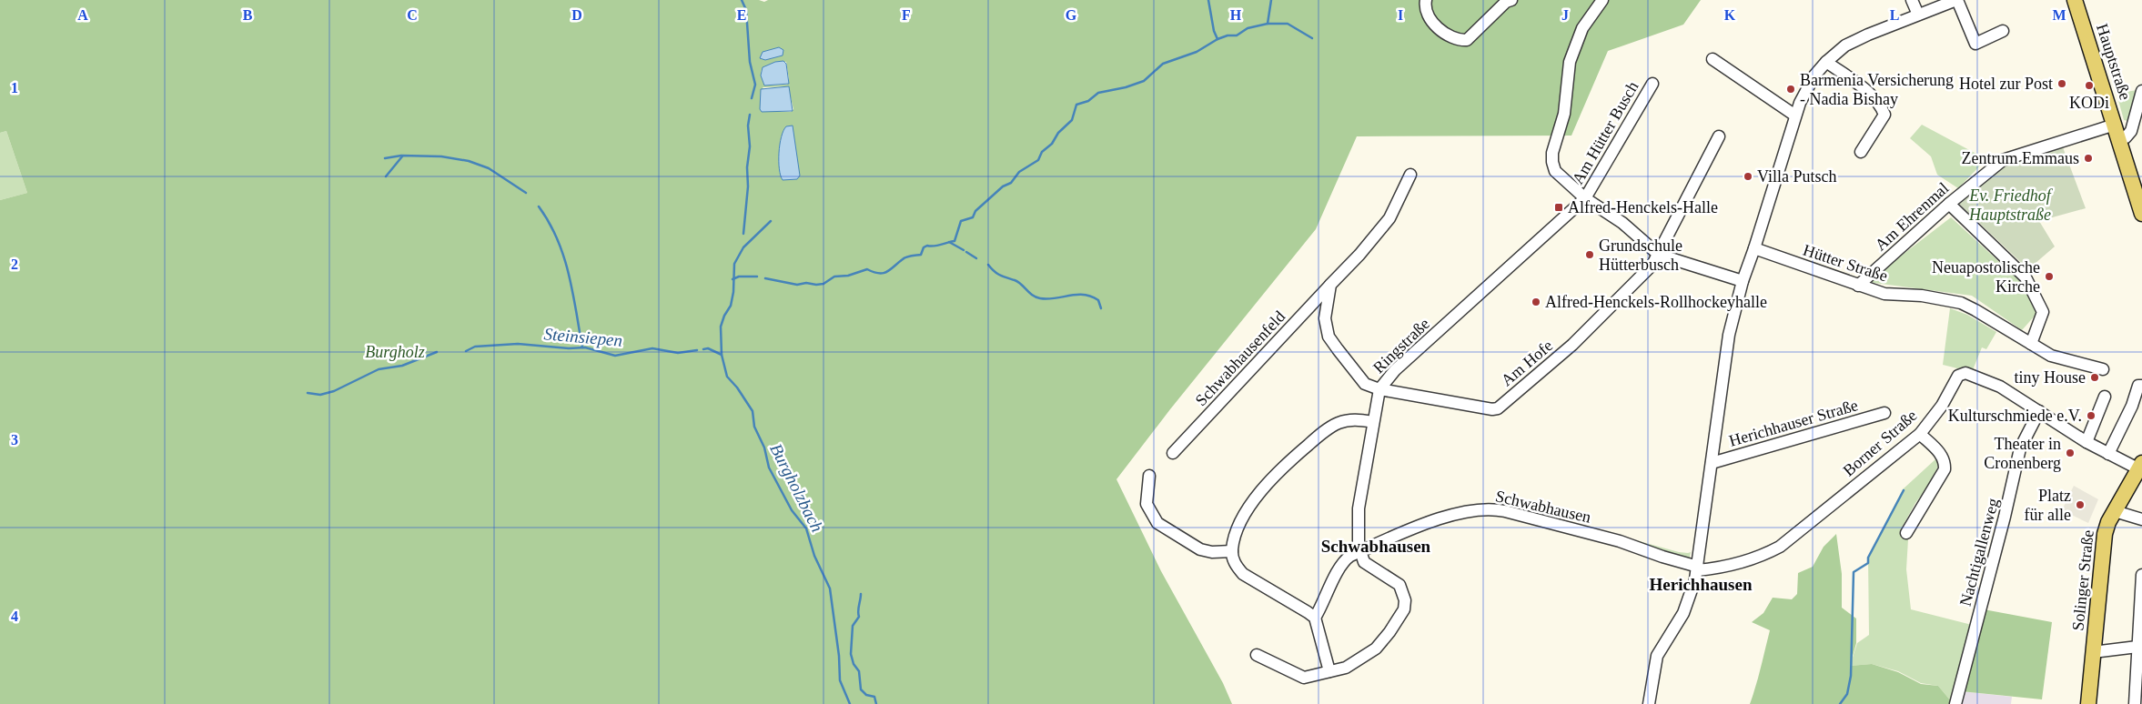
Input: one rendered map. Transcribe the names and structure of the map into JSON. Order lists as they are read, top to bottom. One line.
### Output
{"streets":{"main road":["Hauptstraße","Solinger Straße"],"street":["Am Hütter Busch","Am Ehrenmal","Hütter Straße","Ringstraße","Schwabhausenfeld","Am Hofe","Herichhauser Straße","Borner Straße","Schwabhausen","Nachtigallenweg"]},"crossings":[["Hauptstraße","Am Ehrenmal"],["Am Hütter Busch","Ringstraße"],["Am Ehrenmal","Hütter Straße"],["Hütter Straße","Herichhauser Straße"],["Ringstraße","Am Hofe"],["Ringstraße","Schwabhausen"],["Herichhauser Straße","Borner Straße"],["Herichhauser Straße","Schwabhausen"],["Borner Straße","Schwabhausen"],["Borner Straße","Nachtigallenweg"],["Borner Straße","Solinger Straße"]],"districts":["Schwabhausen","Herichhausen"],"water":["Steinsiepen","Burgholzbach"],"parks":["Ev. Friedhof Hauptstraße","Burgholz"],"places":{"other":["Hotel zur Post","KODi","Barmenia Versicherung - Nadia Bishay","Zentrum Emmaus","Villa Putsch","Grundschule Hütterbusch","Neuapostolische Kirche","Alfred-Henckels-Rollhockeyhalle","tiny House","Kulturschmiede e.V.","Theater in Cronenberg","Platz für alle"],"transit":["Alfred-Henckels-Halle"]},"grid":{"columns":["A","B","C","D","E","F","G","H","I","J","K","L","M"],"rows":["1","2","3","4"]}}
